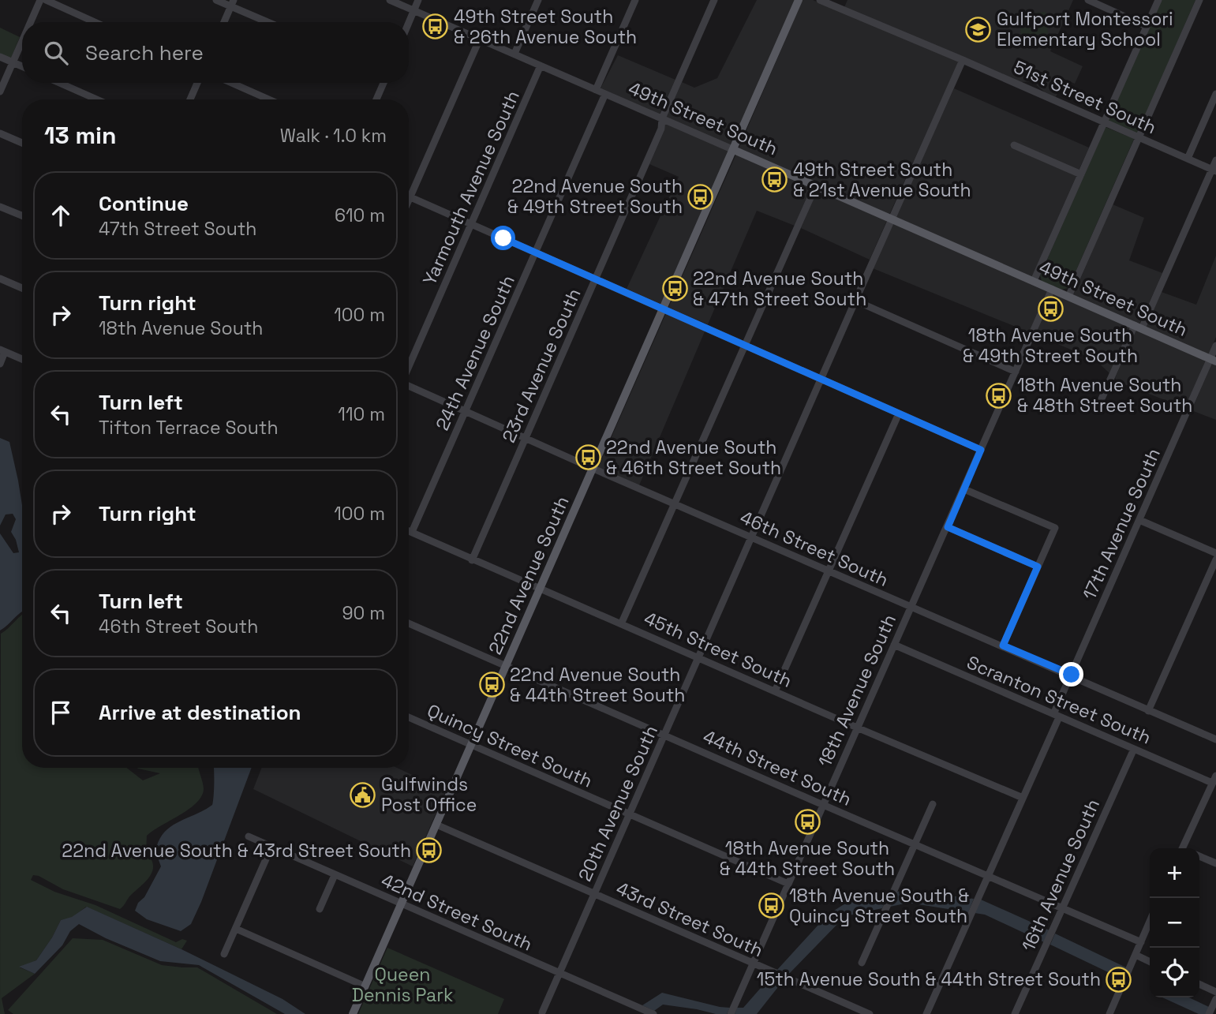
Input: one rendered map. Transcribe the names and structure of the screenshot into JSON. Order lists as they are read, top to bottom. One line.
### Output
{"streets":{"main road":["49th Street South","22nd Avenue South"],"street":["51st Street South","Yarmouth Avenue South","24th Avenue South","23rd Avenue South","17th Avenue South","46th Street South","45th Street South","18th Avenue South","Scranton Street South","Quincy Street South","44th Street South","20th Avenue South","16th Avenue South","42nd Street South","43rd Street South"]},"crossings":[["51st Street South","20th Avenue South"],["49th Street South","Yarmouth Avenue South"],["49th Street South","24th Avenue South"],["49th Street South","23rd Avenue South"],["49th Street South","17th Avenue South"],["49th Street South","22nd Avenue South"],["49th Street South","18th Avenue South"],["49th Street South","20th Avenue South"],["24th Avenue South","46th Street South"],["24th Avenue South","45th Street South"],["23rd Avenue South","46th Street South"],["23rd Avenue South","45th Street South"],["17th Avenue South","46th Street South"],["17th Avenue South","45th Street South"],["17th Avenue South","Scranton Street South"],["17th Avenue South","44th Street South"],["46th Street South","22nd Avenue South"],["46th Street South","18th Avenue South"],["46th Street South","20th Avenue South"],["22nd Avenue South","45th Street South"],["22nd Avenue South","Quincy Street South"],["22nd Avenue South","44th Street South"],["22nd Avenue South","42nd Street South"],["22nd Avenue South","43rd Street South"],["45th Street South","18th Avenue South"],["45th Street South","20th Avenue South"],["18th Avenue South","Scranton Street South"],["18th Avenue South","Quincy Street South"],["18th Avenue South","44th Street South"],["18th Avenue South","43rd Street South"],["Scranton Street South","16th Avenue South"],["Quincy Street South","20th Avenue South"],["44th Street South","20th Avenue South"],["44th Street South","16th Avenue South"],["20th Avenue South","42nd Street South"],["20th Avenue South","43rd Street South"]],"parks":["Queen Dennis Park"],"places":{"bus stop":["49th Street South & 26th Avenue South","49th Street South & 21st Avenue South","22nd Avenue South & 49th Street South","22nd Avenue South & 47th Street South","18th Avenue South & 49th Street South","18th Avenue South & 48th Street South","22nd Avenue South & 46th Street South","22nd Avenue South & 44th Street South","18th Avenue South & 44th Street South","22nd Avenue South & 43rd Street South","18th Avenue South & Quincy Street South","15th Avenue South & 44th Street South"],"school or university":["Gulfport Montessori Elementary School"],"public building":["Gulfwinds Post Office"]},"page":{"search":"Search here","heading":["13 min","Walk · 1.0 km"],"list":[["Continue","47th Street South","610 m"],["Turn right","18th Avenue South","100 m"],["Turn left","Tifton Terrace South","110 m"],["Turn right","100 m"],["Turn left","46th Street South","90 m"],"Arrive at destination"],"map_buttons":["+","−"]}}
